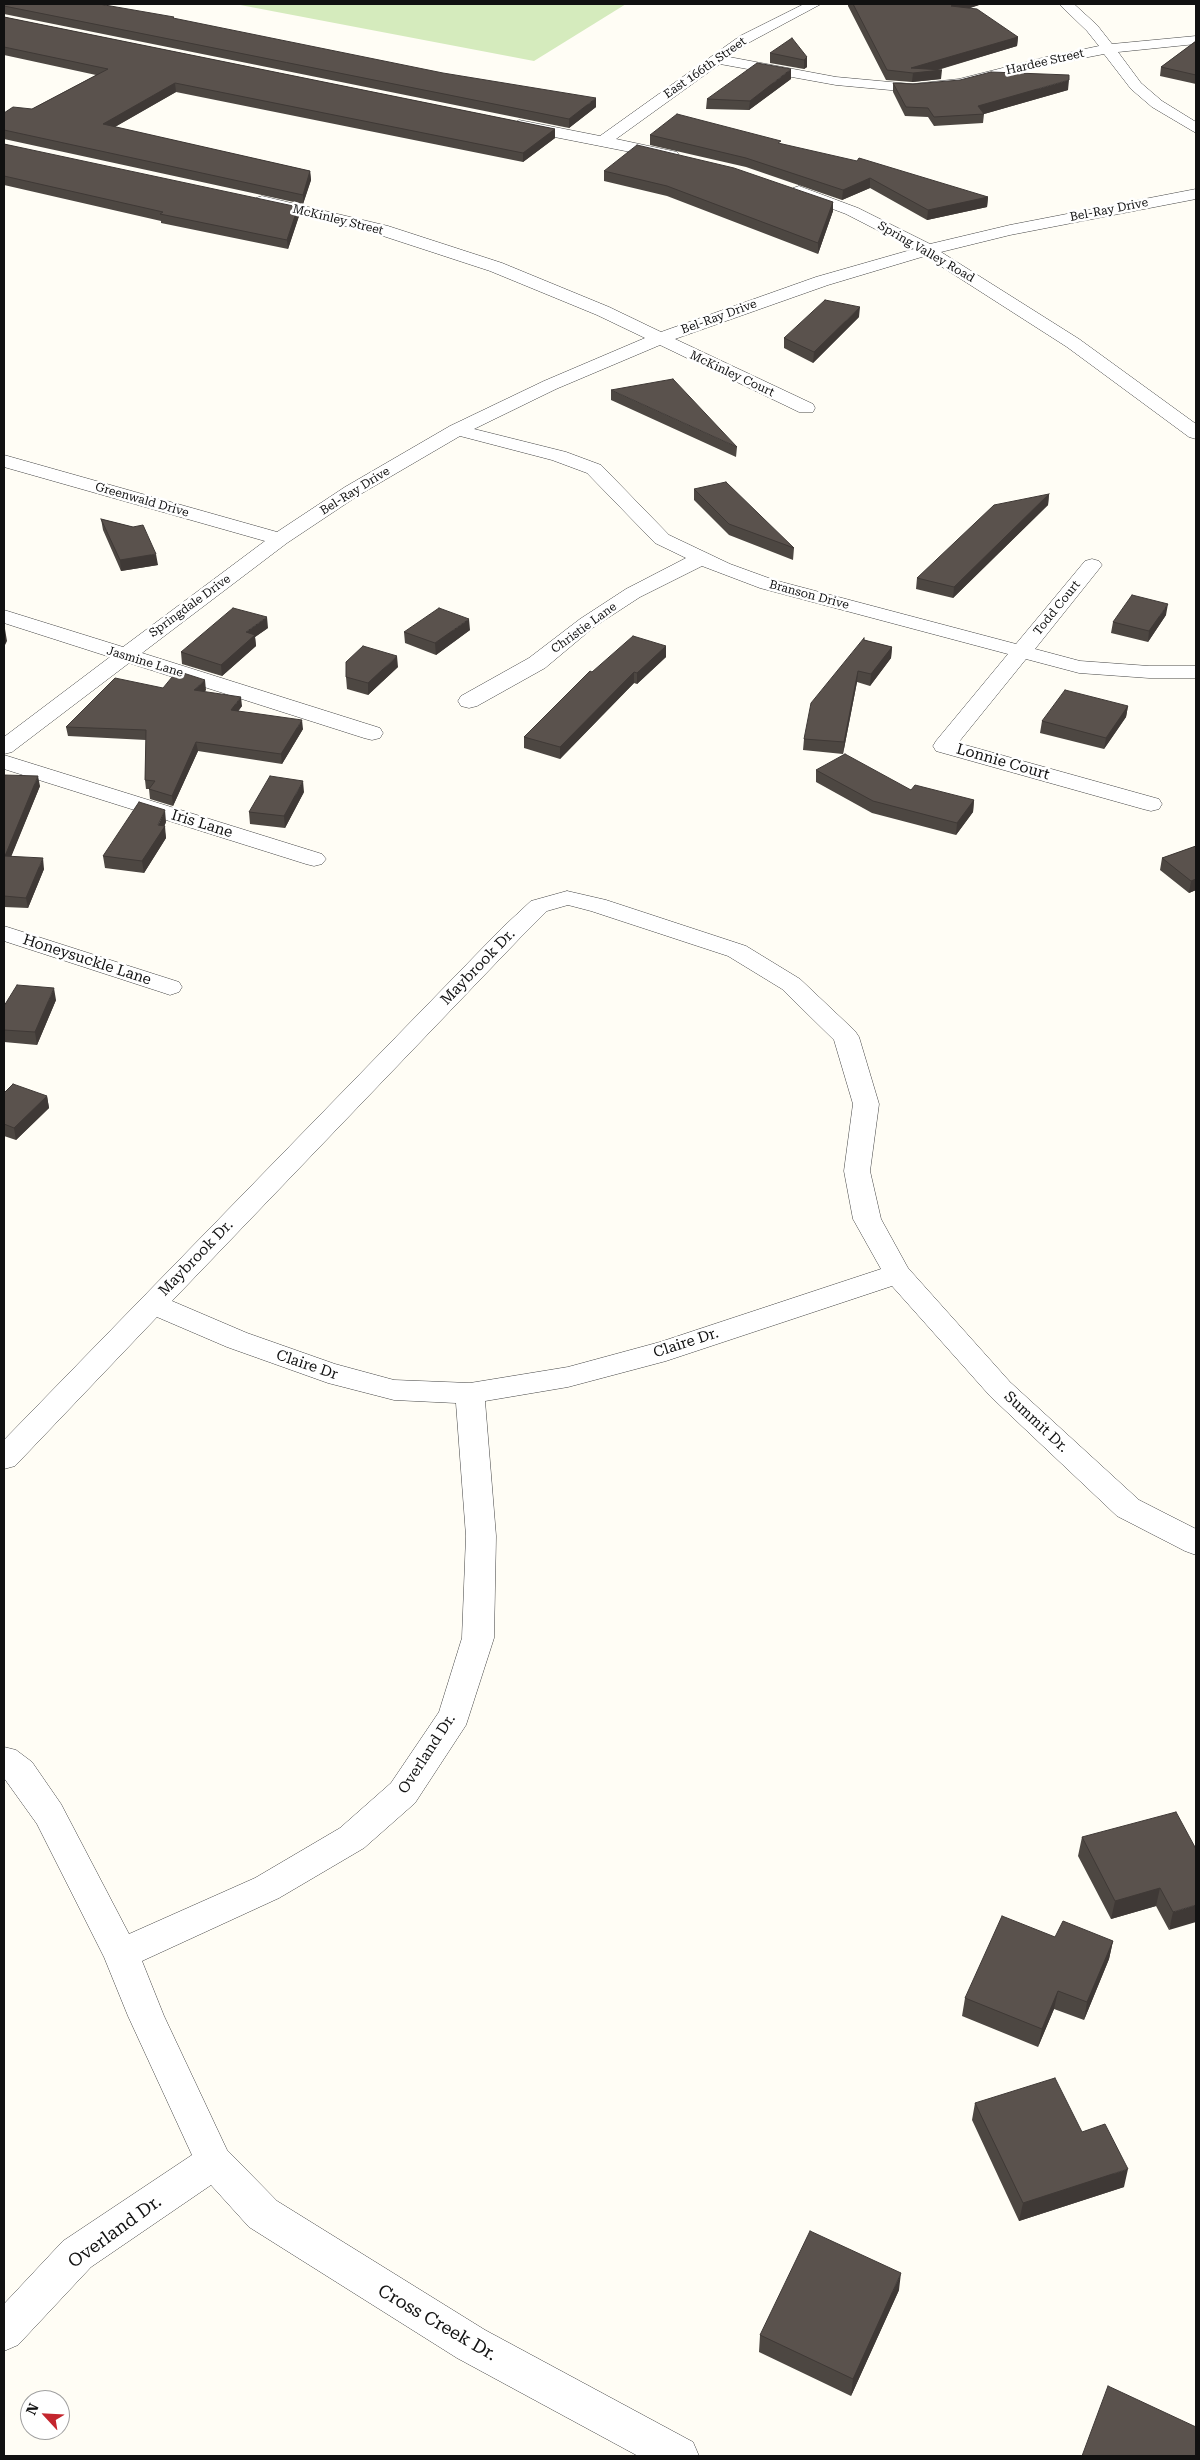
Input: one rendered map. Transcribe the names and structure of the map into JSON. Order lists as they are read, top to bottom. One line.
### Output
{"streets":{"street":["Hardee Street","East 166th Street","Bel-Ray Drive","McKinley Street","Spring Valley Road","McKinley Court","Greenwald Drive","Branson Drive","Springdale Drive","Todd Court","Christie Lane","Jasmine Lane","Lonnie Court","Iris Lane","Honeysuckle Lane","Maybrook Dr.","Claire Dr.","Claire Dr","Summit Dr.","Overland Dr.","Cross Creek Dr."]},"crossings":[["Hardee Street","East 166th Street"],["Bel-Ray Drive","McKinley Street"],["Bel-Ray Drive","Spring Valley Road"],["Bel-Ray Drive","McKinley Court"],["Bel-Ray Drive","Greenwald Drive"],["Bel-Ray Drive","Branson Drive"],["Bel-Ray Drive","Springdale Drive"],["McKinley Street","McKinley Court"],["Greenwald Drive","Springdale Drive"],["Branson Drive","Todd Court"],["Branson Drive","Christie Lane"],["Branson Drive","Lonnie Court"],["Springdale Drive","Jasmine Lane"],["Todd Court","Lonnie Court"],["Maybrook Dr.","Claire Dr."],["Maybrook Dr.","Claire Dr"],["Maybrook Dr.","Summit Dr."],["Claire Dr.","Claire Dr"],["Claire Dr.","Summit Dr."],["Claire Dr.","Overland Dr."],["Claire Dr","Overland Dr."],["Overland Dr.","Cross Creek Dr."]],"north":"top left"}
